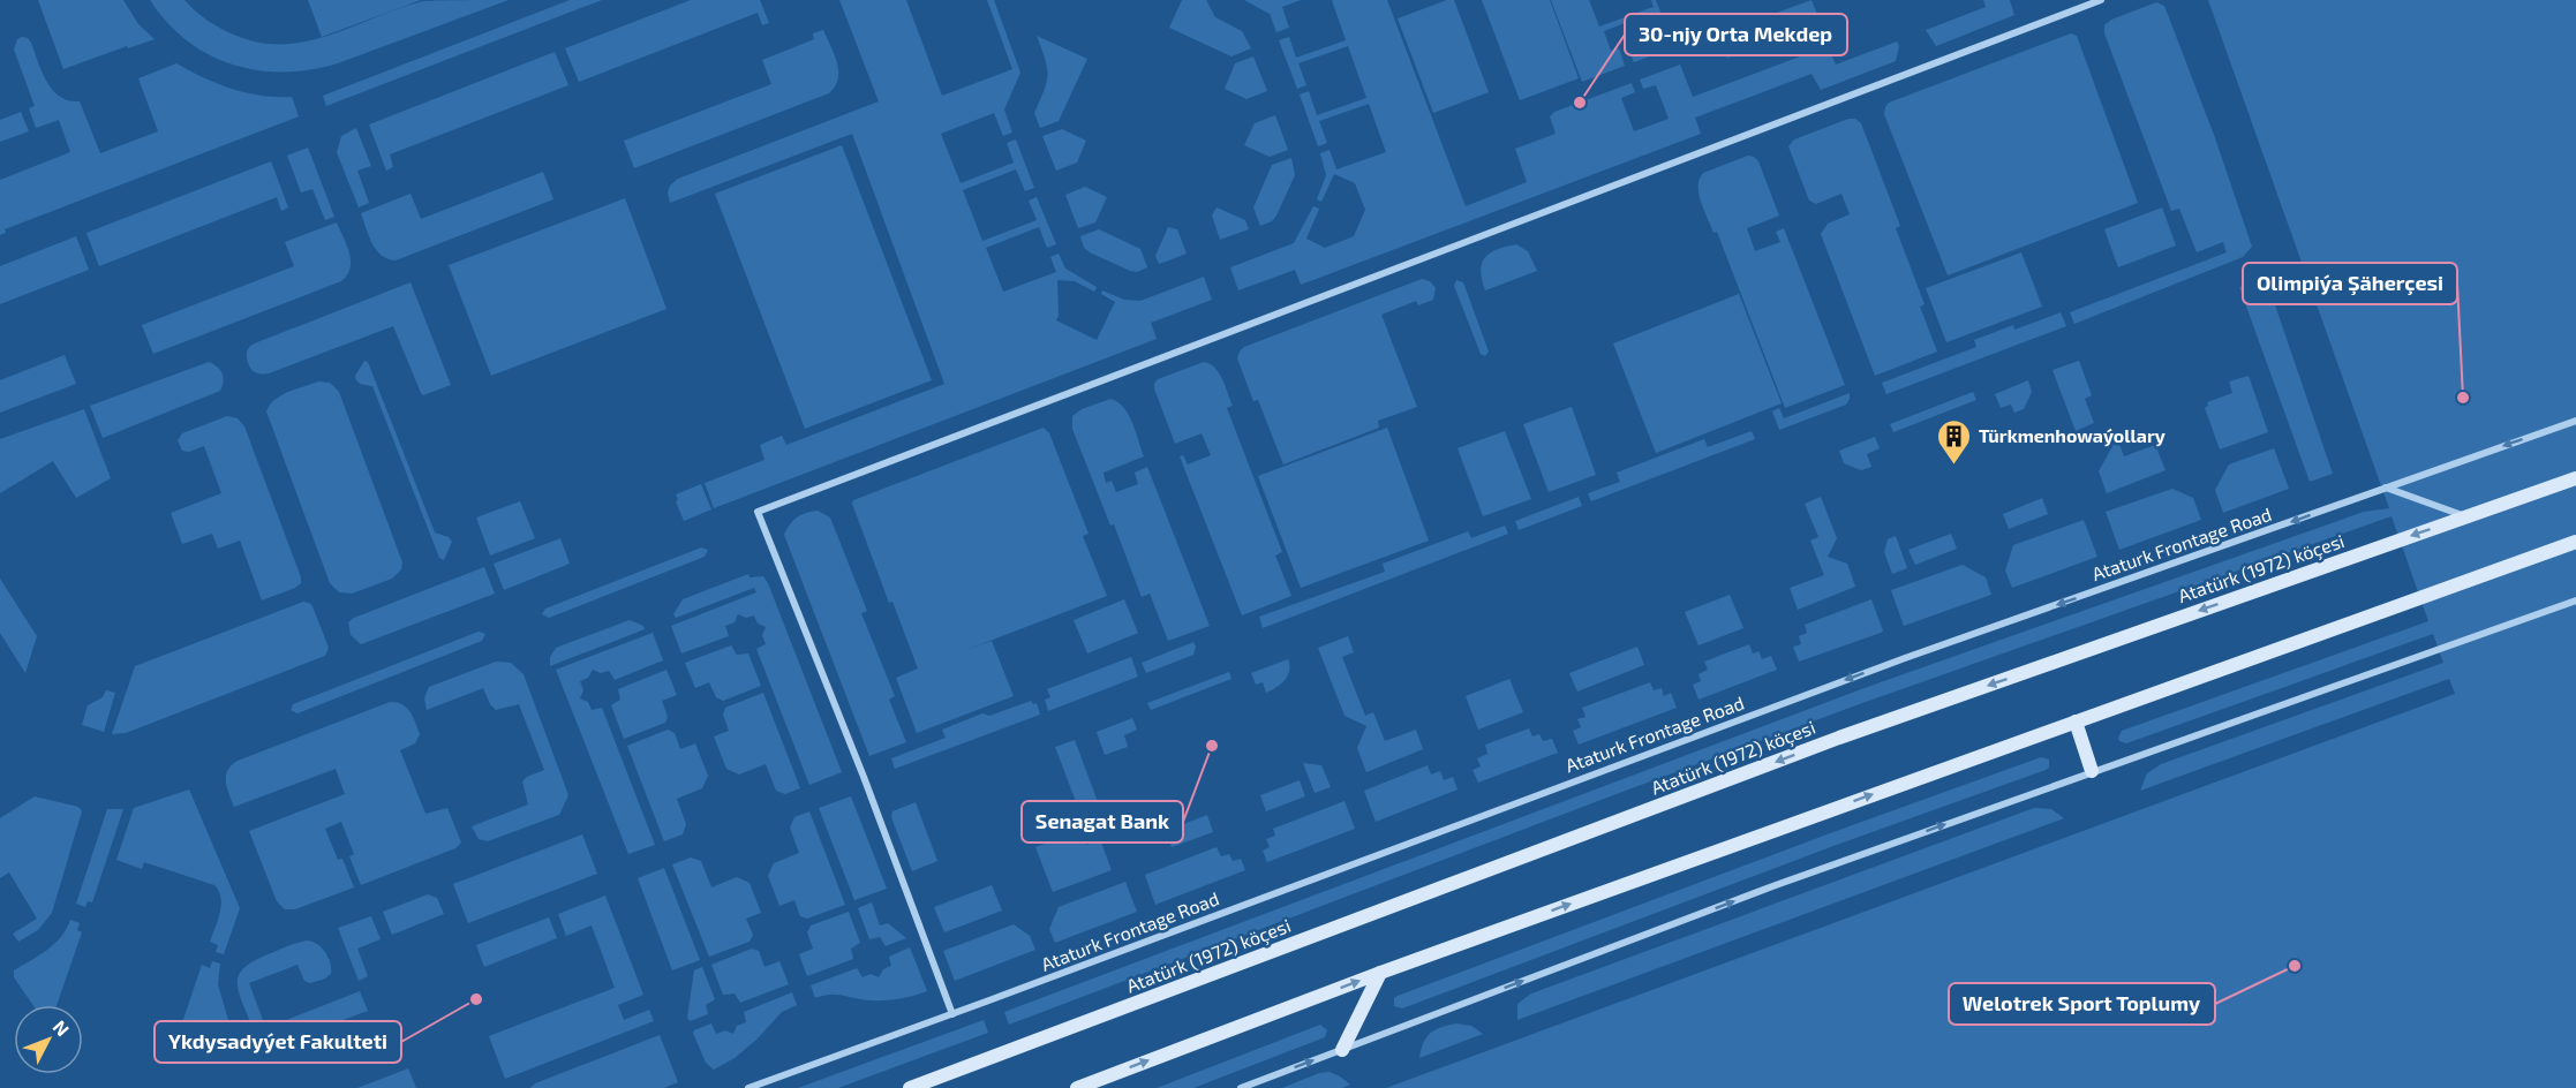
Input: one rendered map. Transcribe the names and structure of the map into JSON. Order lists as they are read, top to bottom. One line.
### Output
{"streets":{"main road":["Atatürk (1972) köçesi"],"street":["Ataturk Frontage Road"]},"one_way":["Ataturk Frontage Road"],"places":{"other":["30-njy Orta Mekdep","Olimpiýa Şäherçesi","Senagat Bank","Welotrek Sport Toplumy","Ykdysadyýet Fakulteti"],"building":["Türkmenhowaýollary"]},"north":"top right"}
